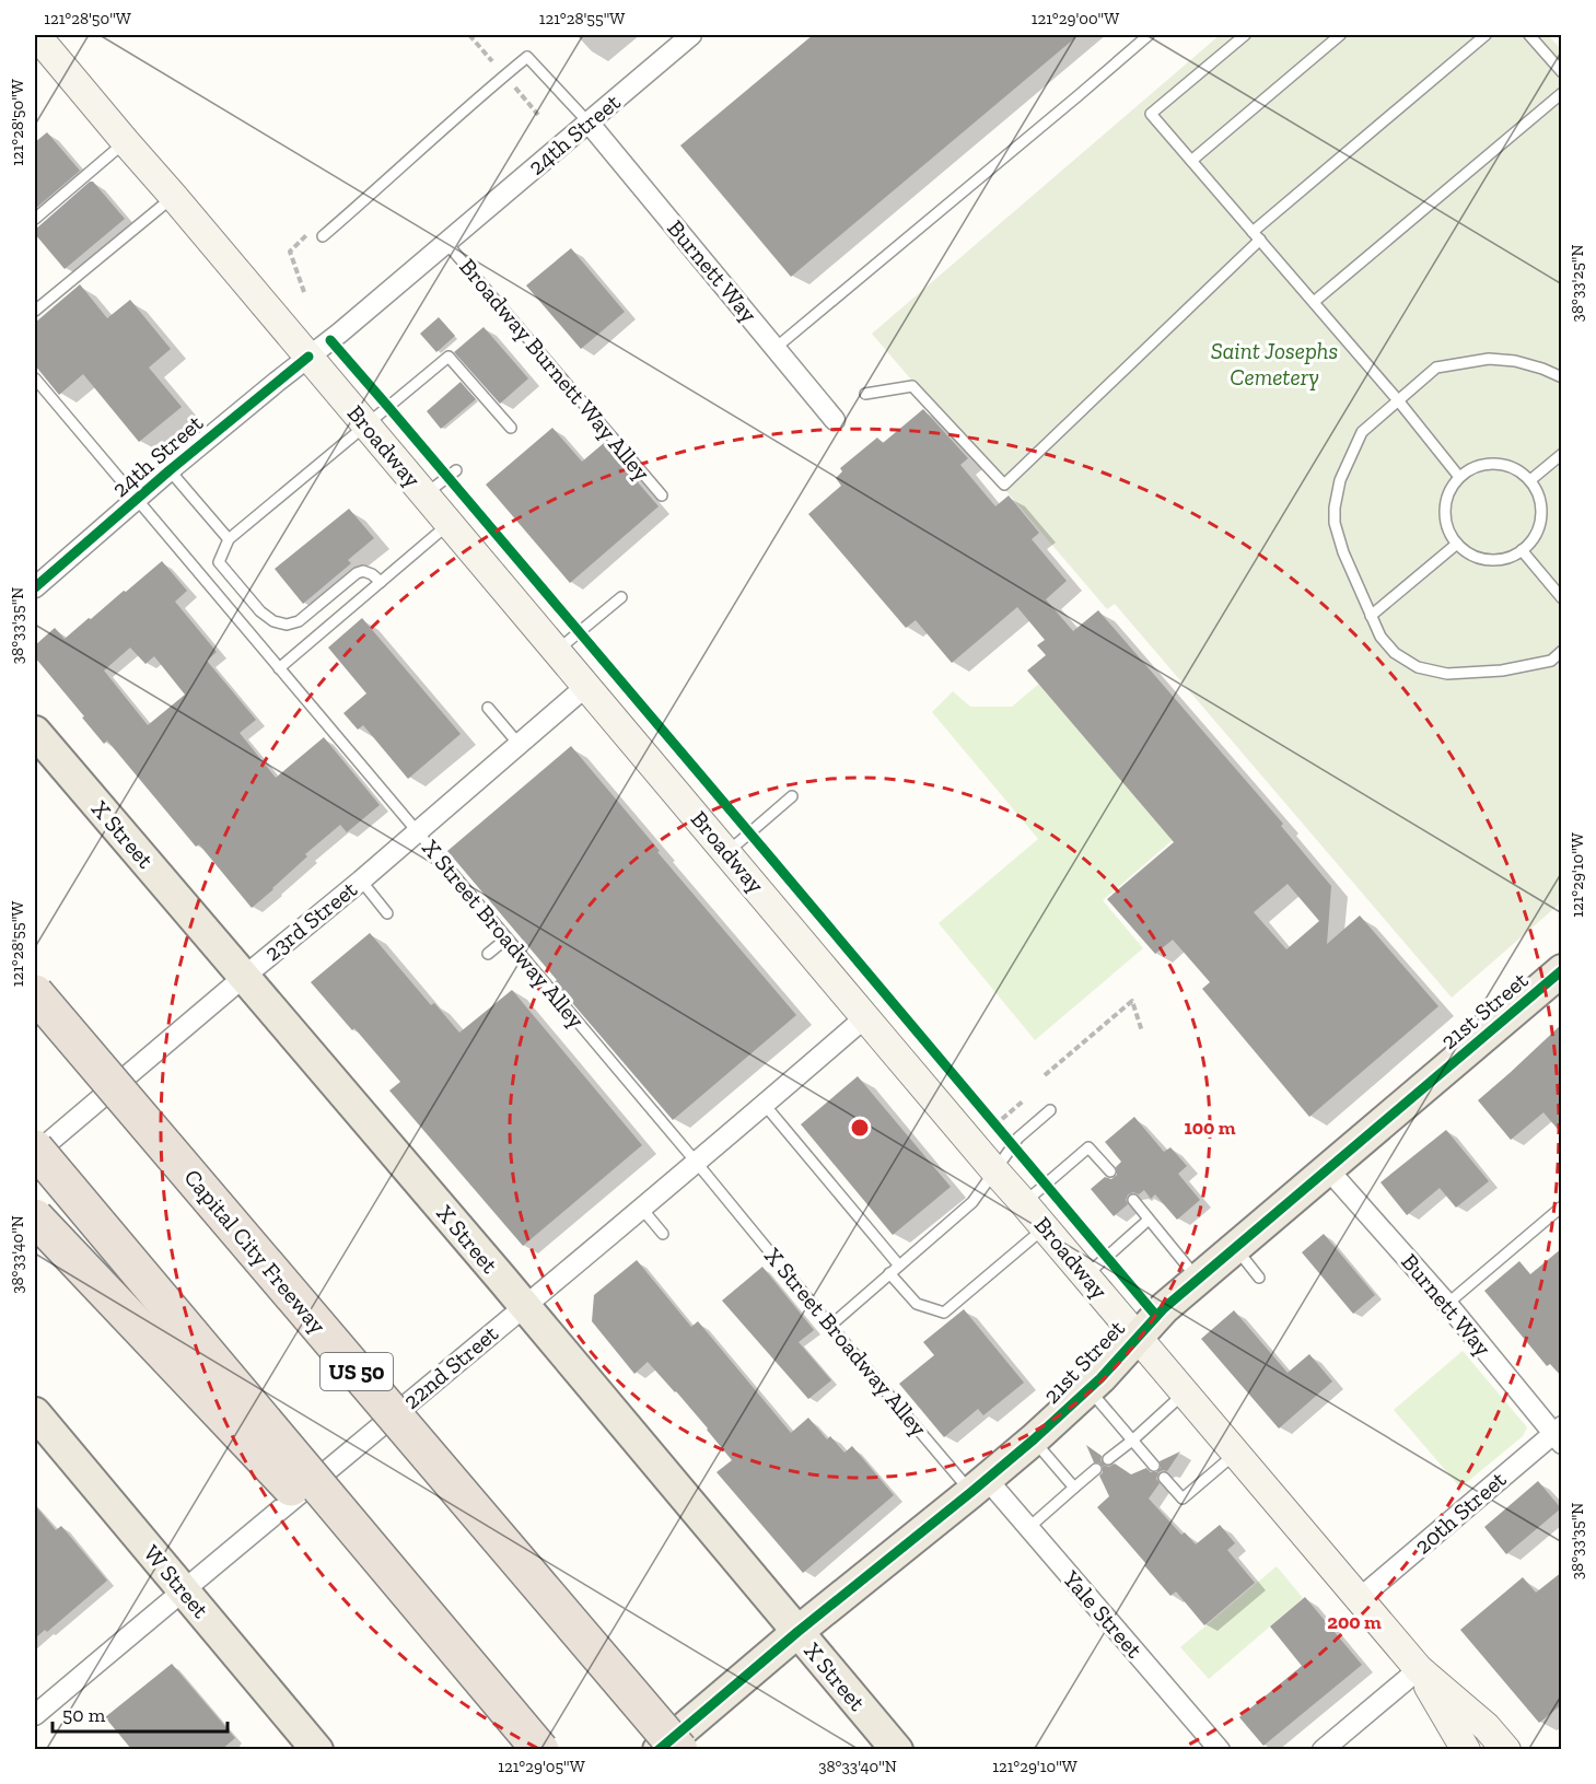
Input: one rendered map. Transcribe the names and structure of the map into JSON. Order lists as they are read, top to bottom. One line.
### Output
{"streets":{"highway":["Capital City Freeway","US 50"],"main road":["Broadway","X Street","21st Street","W Street"],"street":["24th Street","Burnett Way","23rd Street","22nd Street","20th Street","Yale Street"],"lane":["Broadway Burnett Way Alley","X Street Broadway Alley"]},"crossings":[["24th Street","Burnett Way"],["24th Street","Broadway Burnett Way Alley"],["24th Street","Broadway"],["24th Street","X Street Broadway Alley"],["Burnett Way","21st Street"],["Burnett Way","20th Street"],["Broadway","23rd Street"],["Broadway","21st Street"],["Broadway","22nd Street"],["Broadway","20th Street"],["X Street","23rd Street"],["X Street","21st Street"],["X Street","22nd Street"],["23rd Street","X Street Broadway Alley"],["X Street Broadway Alley","21st Street"],["X Street Broadway Alley","22nd Street"],["X Street Broadway Alley","Yale Street"],["21st Street","Yale Street"],["22nd Street","W Street"]],"parks":["Saint Josephs Cemetery"],"scale_bar":"50 m","coordinates":["121°28'50\"W","121°28'55\"W","121°29'00\"W","38°33'25\"N","38°33'35\"N","121°29'10\"W","38°33'40\"N","121°29'05\"W"],"rings":["100 m","200 m"]}
